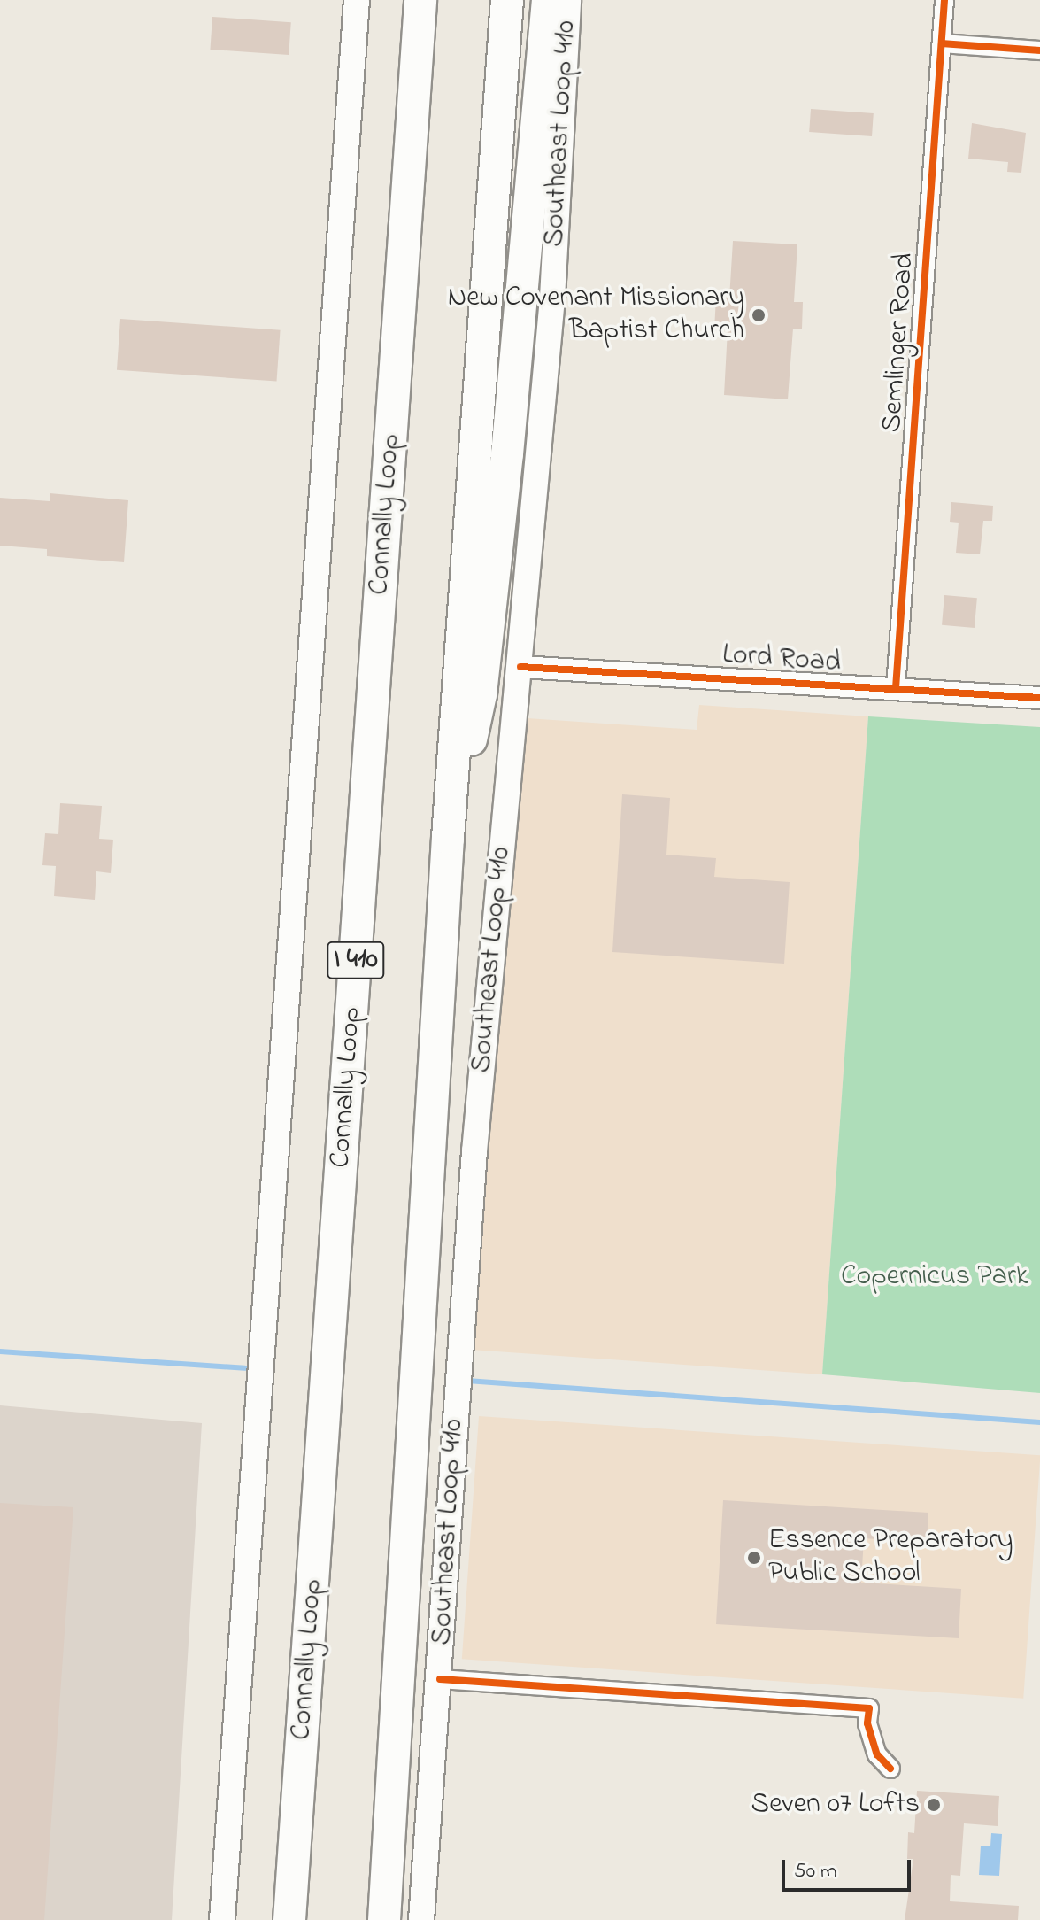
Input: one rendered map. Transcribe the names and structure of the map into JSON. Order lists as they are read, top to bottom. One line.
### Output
{"streets":{"highway":["Connally Loop","I 410"],"main road":["Southeast Loop 410"],"street":["Semlinger Road","Lord Road"]},"crossings":[["Southeast Loop 410","Lord Road"],["Semlinger Road","Lord Road"]],"parks":["Copernicus Park"],"places":["New Covenant Missionary Baptist Church","Essence Preparatory Public School","Seven 07 Lofts"],"scale_bar":"50 m"}
